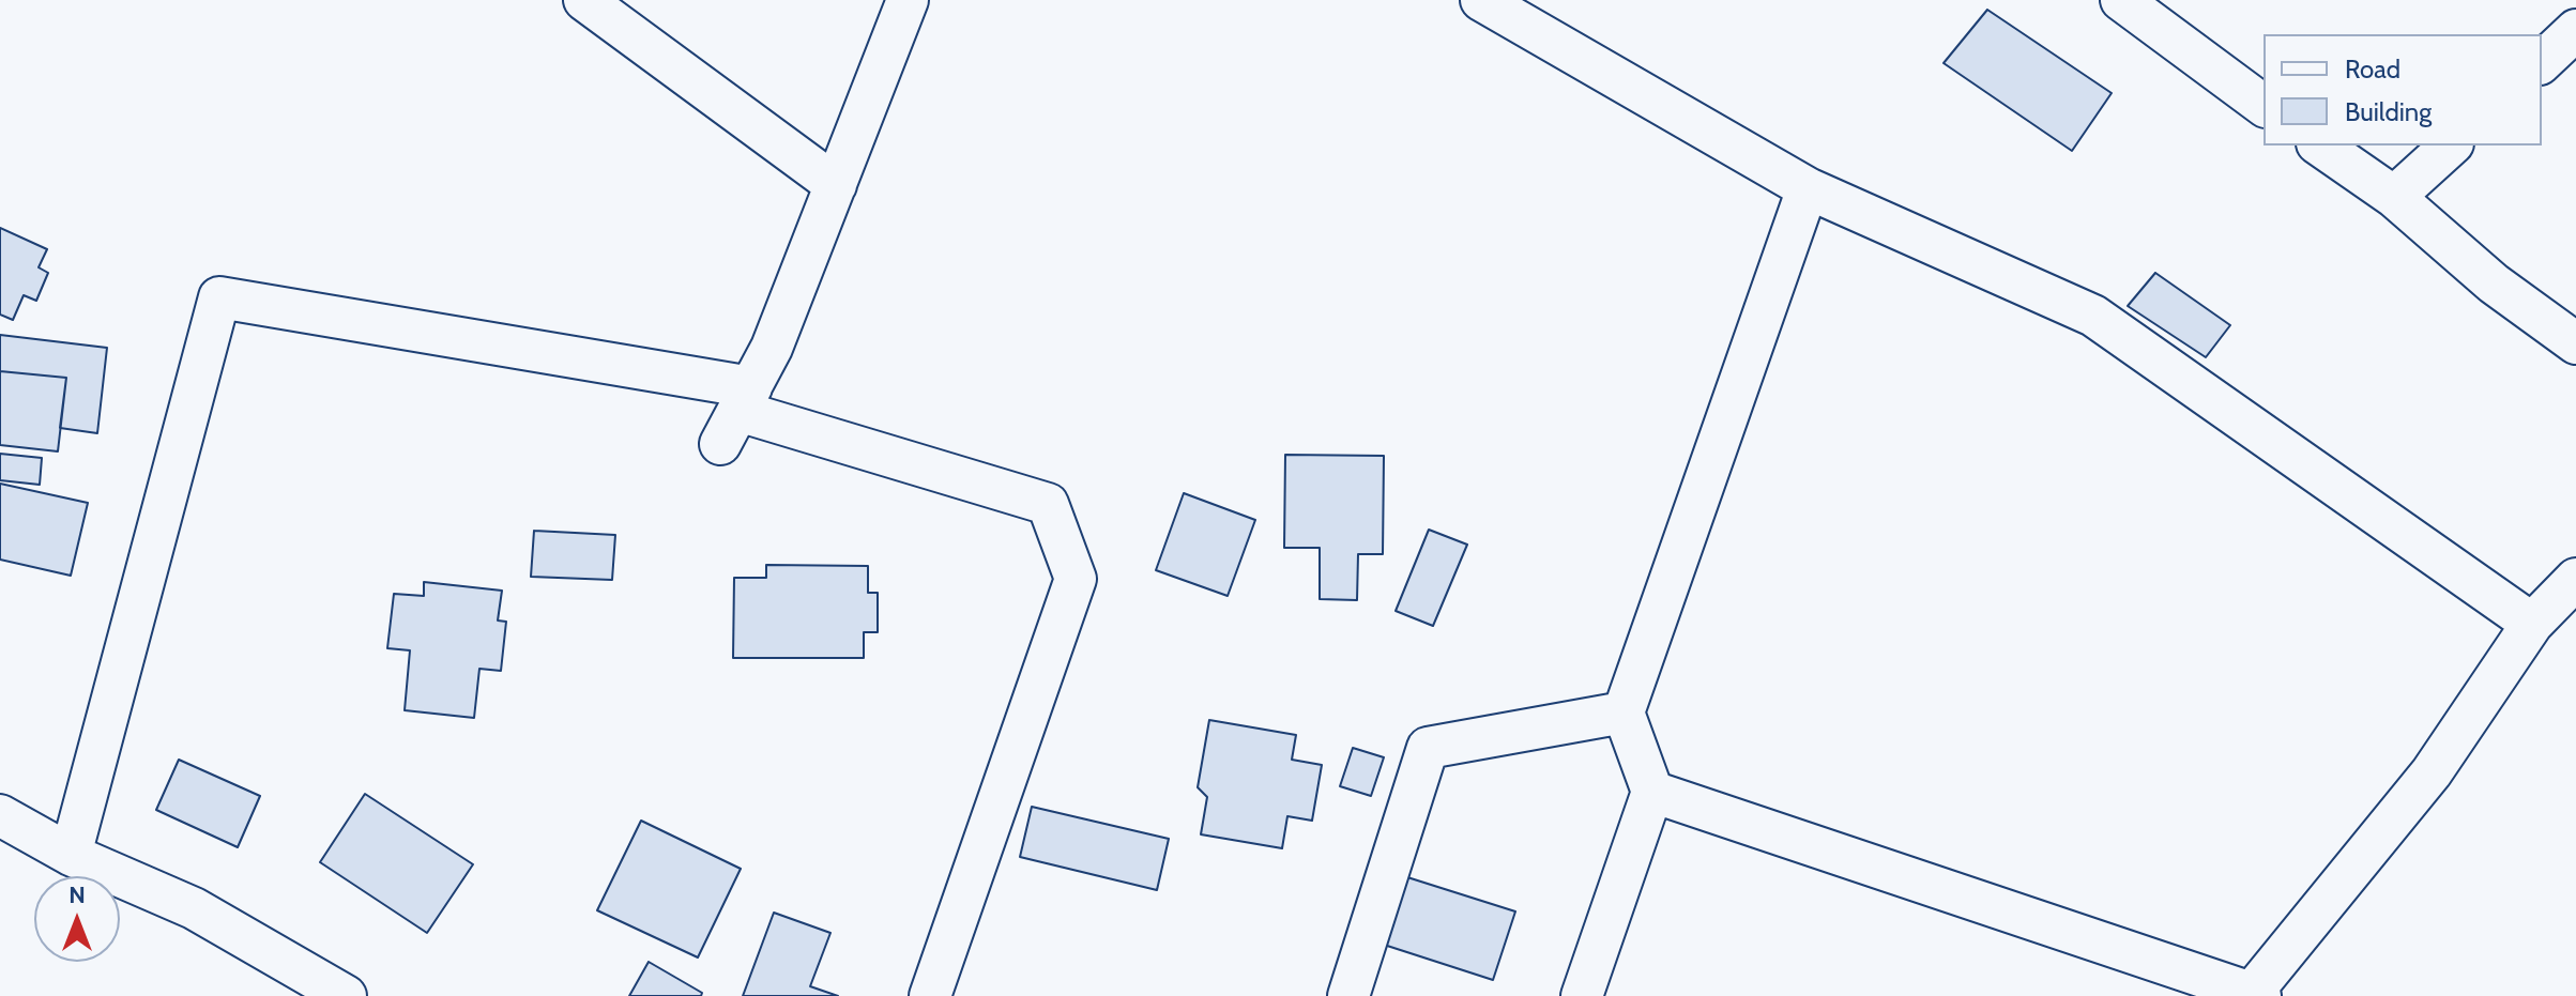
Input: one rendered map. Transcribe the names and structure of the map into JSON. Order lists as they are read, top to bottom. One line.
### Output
{"legend":["Road","Building"],"north":"top"}
